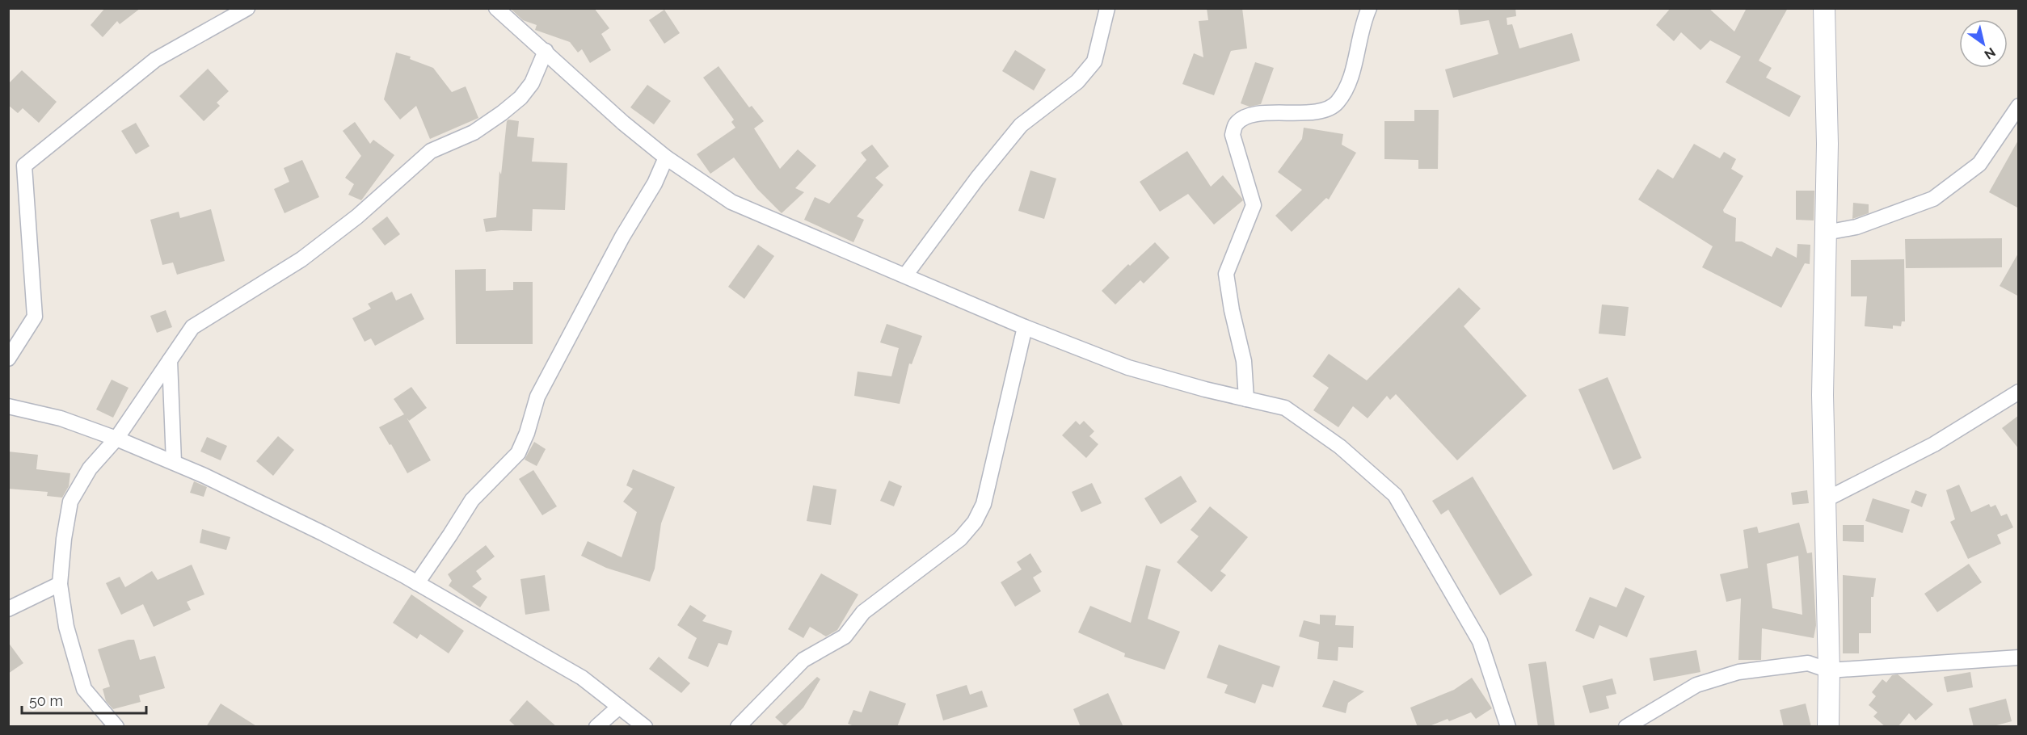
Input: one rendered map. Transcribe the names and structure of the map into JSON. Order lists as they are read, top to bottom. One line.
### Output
{"scale_bar":"50 m","north":"bottom right"}
